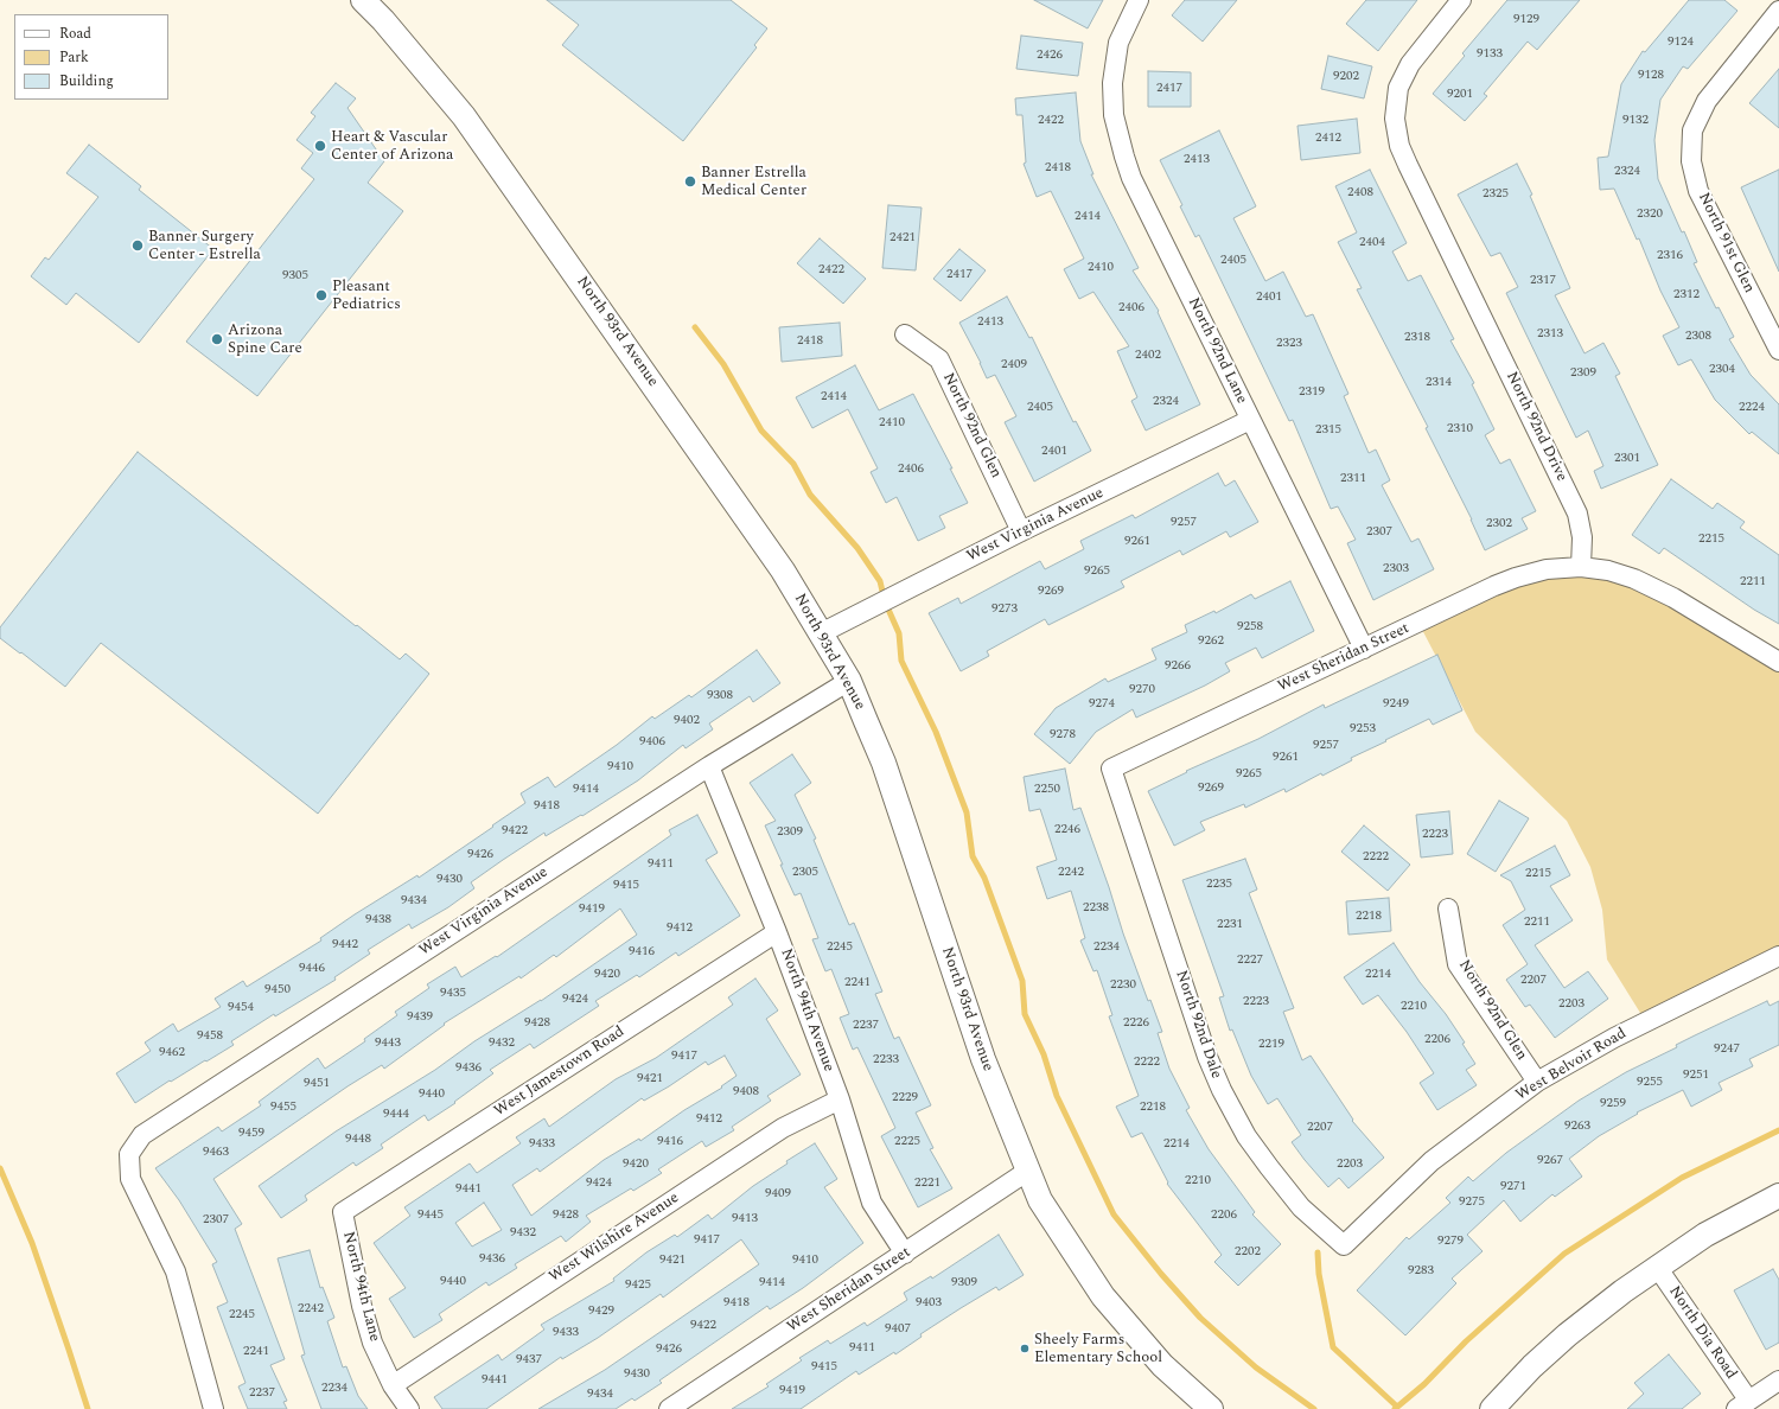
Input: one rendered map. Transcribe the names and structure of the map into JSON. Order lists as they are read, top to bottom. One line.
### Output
{"streets":{"street":["North 91st Glen","North 93rd Avenue","North 92nd Lane","North 92nd Glen","North 92nd Drive","West Virginia Avenue","West Sheridan Street","North 94th Avenue","North 92nd Dale","West Belvoir Road","West Jamestown Road","West Wilshire Avenue","North 94th Lane","North Dia Road"]},"crossings":[["North 93rd Avenue","West Virginia Avenue"],["North 93rd Avenue","West Sheridan Street"],["North 92nd Lane","West Virginia Avenue"],["North 92nd Lane","West Sheridan Street"],["North 92nd Glen","West Virginia Avenue"],["North 92nd Glen","West Belvoir Road"],["North 92nd Drive","West Sheridan Street"],["West Virginia Avenue","North 94th Avenue"],["West Sheridan Street","North 94th Avenue"],["West Sheridan Street","North 92nd Dale"],["North 94th Avenue","West Jamestown Road"],["North 94th Avenue","West Wilshire Avenue"],["North 92nd Dale","West Belvoir Road"],["West Jamestown Road","North 94th Lane"],["West Wilshire Avenue","North 94th Lane"]],"places":["Heart & Vascular Center of Arizona","Banner Estrella Medical Center","Banner Surgery Center - Estrella","Pleasant Pediatrics","Arizona Spine Care","Sheely Farms Elementary School"],"house_numbers":["9129","9124","9133","2426","9128","9202","2417","9201","2422","9132","2412","2413","2418","2324","2408","2325","2320","2414","2421","2404","2316","2405","2410","2422","2417","9305","2317","2312","2401","2406","2413","2313","2308","2318","2418","2323","2402","2409","2304","2309","2314","2319","2414","2324","2405","2224","2410","2310","2315","2401","2301","2406","2311","9257","2302","2307","2215","9261","2303","9265","2211","9269","9273","9258","9262","9266","9270","9308","9274","9249","9402","9253","9278","9406","9257","9261","9410","9265","9269","9414","2250","9418","2246","9422","2309","2223","9426","2222","9411","2305","2242","2215","9430","2235","9415","9434","2238","9419","2218","9438","2211","2231","9412","9442","2245","2234","9416","2227","9446","9420","2214","2207","2241","2230","9450","9435","9424","2223","2203","2210","9454","9439","9428","2226","2237","9458","2206","9443","9432","2219","9247","9462","9417","2233","2222","9436","9251","9421","9255","9451","9408","9440","2229","9259","9455","2218","9444","9412","9263","2207","9459","9448","9416","2225","9433","2214","9463","9267","9420","2203","2210","9424","2221","9271","9441","9409","9275","9445","9428","2206","9413","2307","9432","9417","9279","2202","9436","9421","9410","9283","9440","9414","9309","9425","9418","9403","2242","9429","2245","9422","9407","9433","9411","9426","2241","9437","9415","9430","9441","2234","9419","2237","9434"],"legend":["Road","Park","Building"]}
